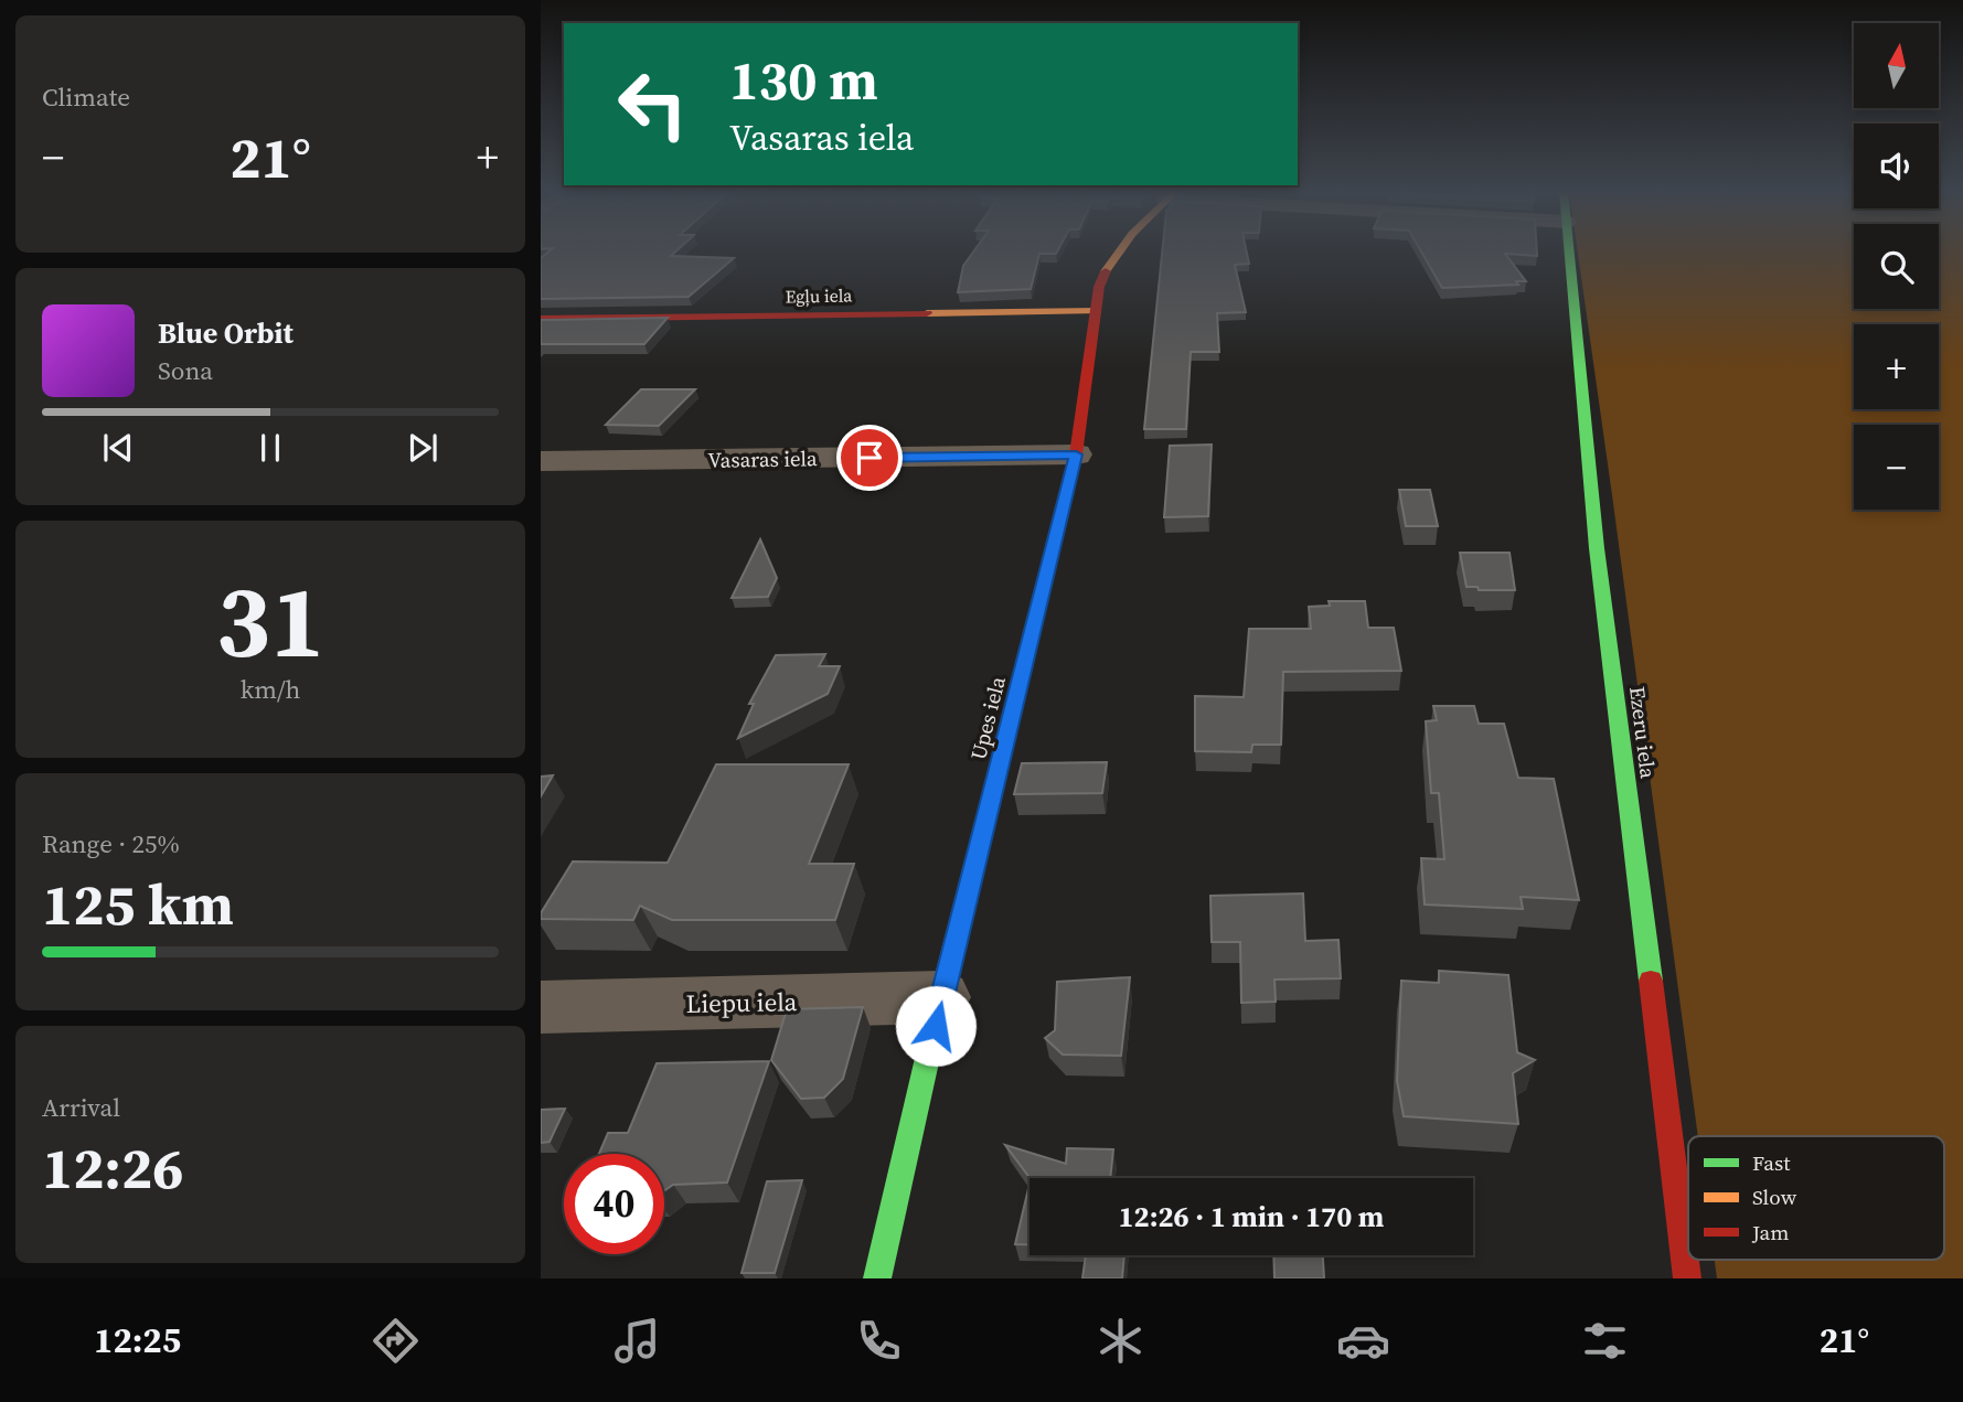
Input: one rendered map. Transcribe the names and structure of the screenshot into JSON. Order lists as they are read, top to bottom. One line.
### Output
{"streets":{"street":["Egļu iela","Vasaras iela","Upes iela","Ezeru iela","Liepu iela"]},"crossings":[["Egļu iela","Upes iela"],["Vasaras iela","Upes iela"],["Upes iela","Liepu iela"]],"legend":["Fast","Slow","Jam"],"north":"top","page":{"tile":["Climate",["31","km/h"],["Range · 25%","125 km"],["Arrival","12:26"]],"map_buttons":["+","−"],"turn":["130 m","Vasaras iela"],"heat":["−","21°","+"],"song":["Blue Orbit","Sona"],"limit":"40","trip":"12:26 · 1 min · 170 m","tabs":["12:25","21°"]}}
